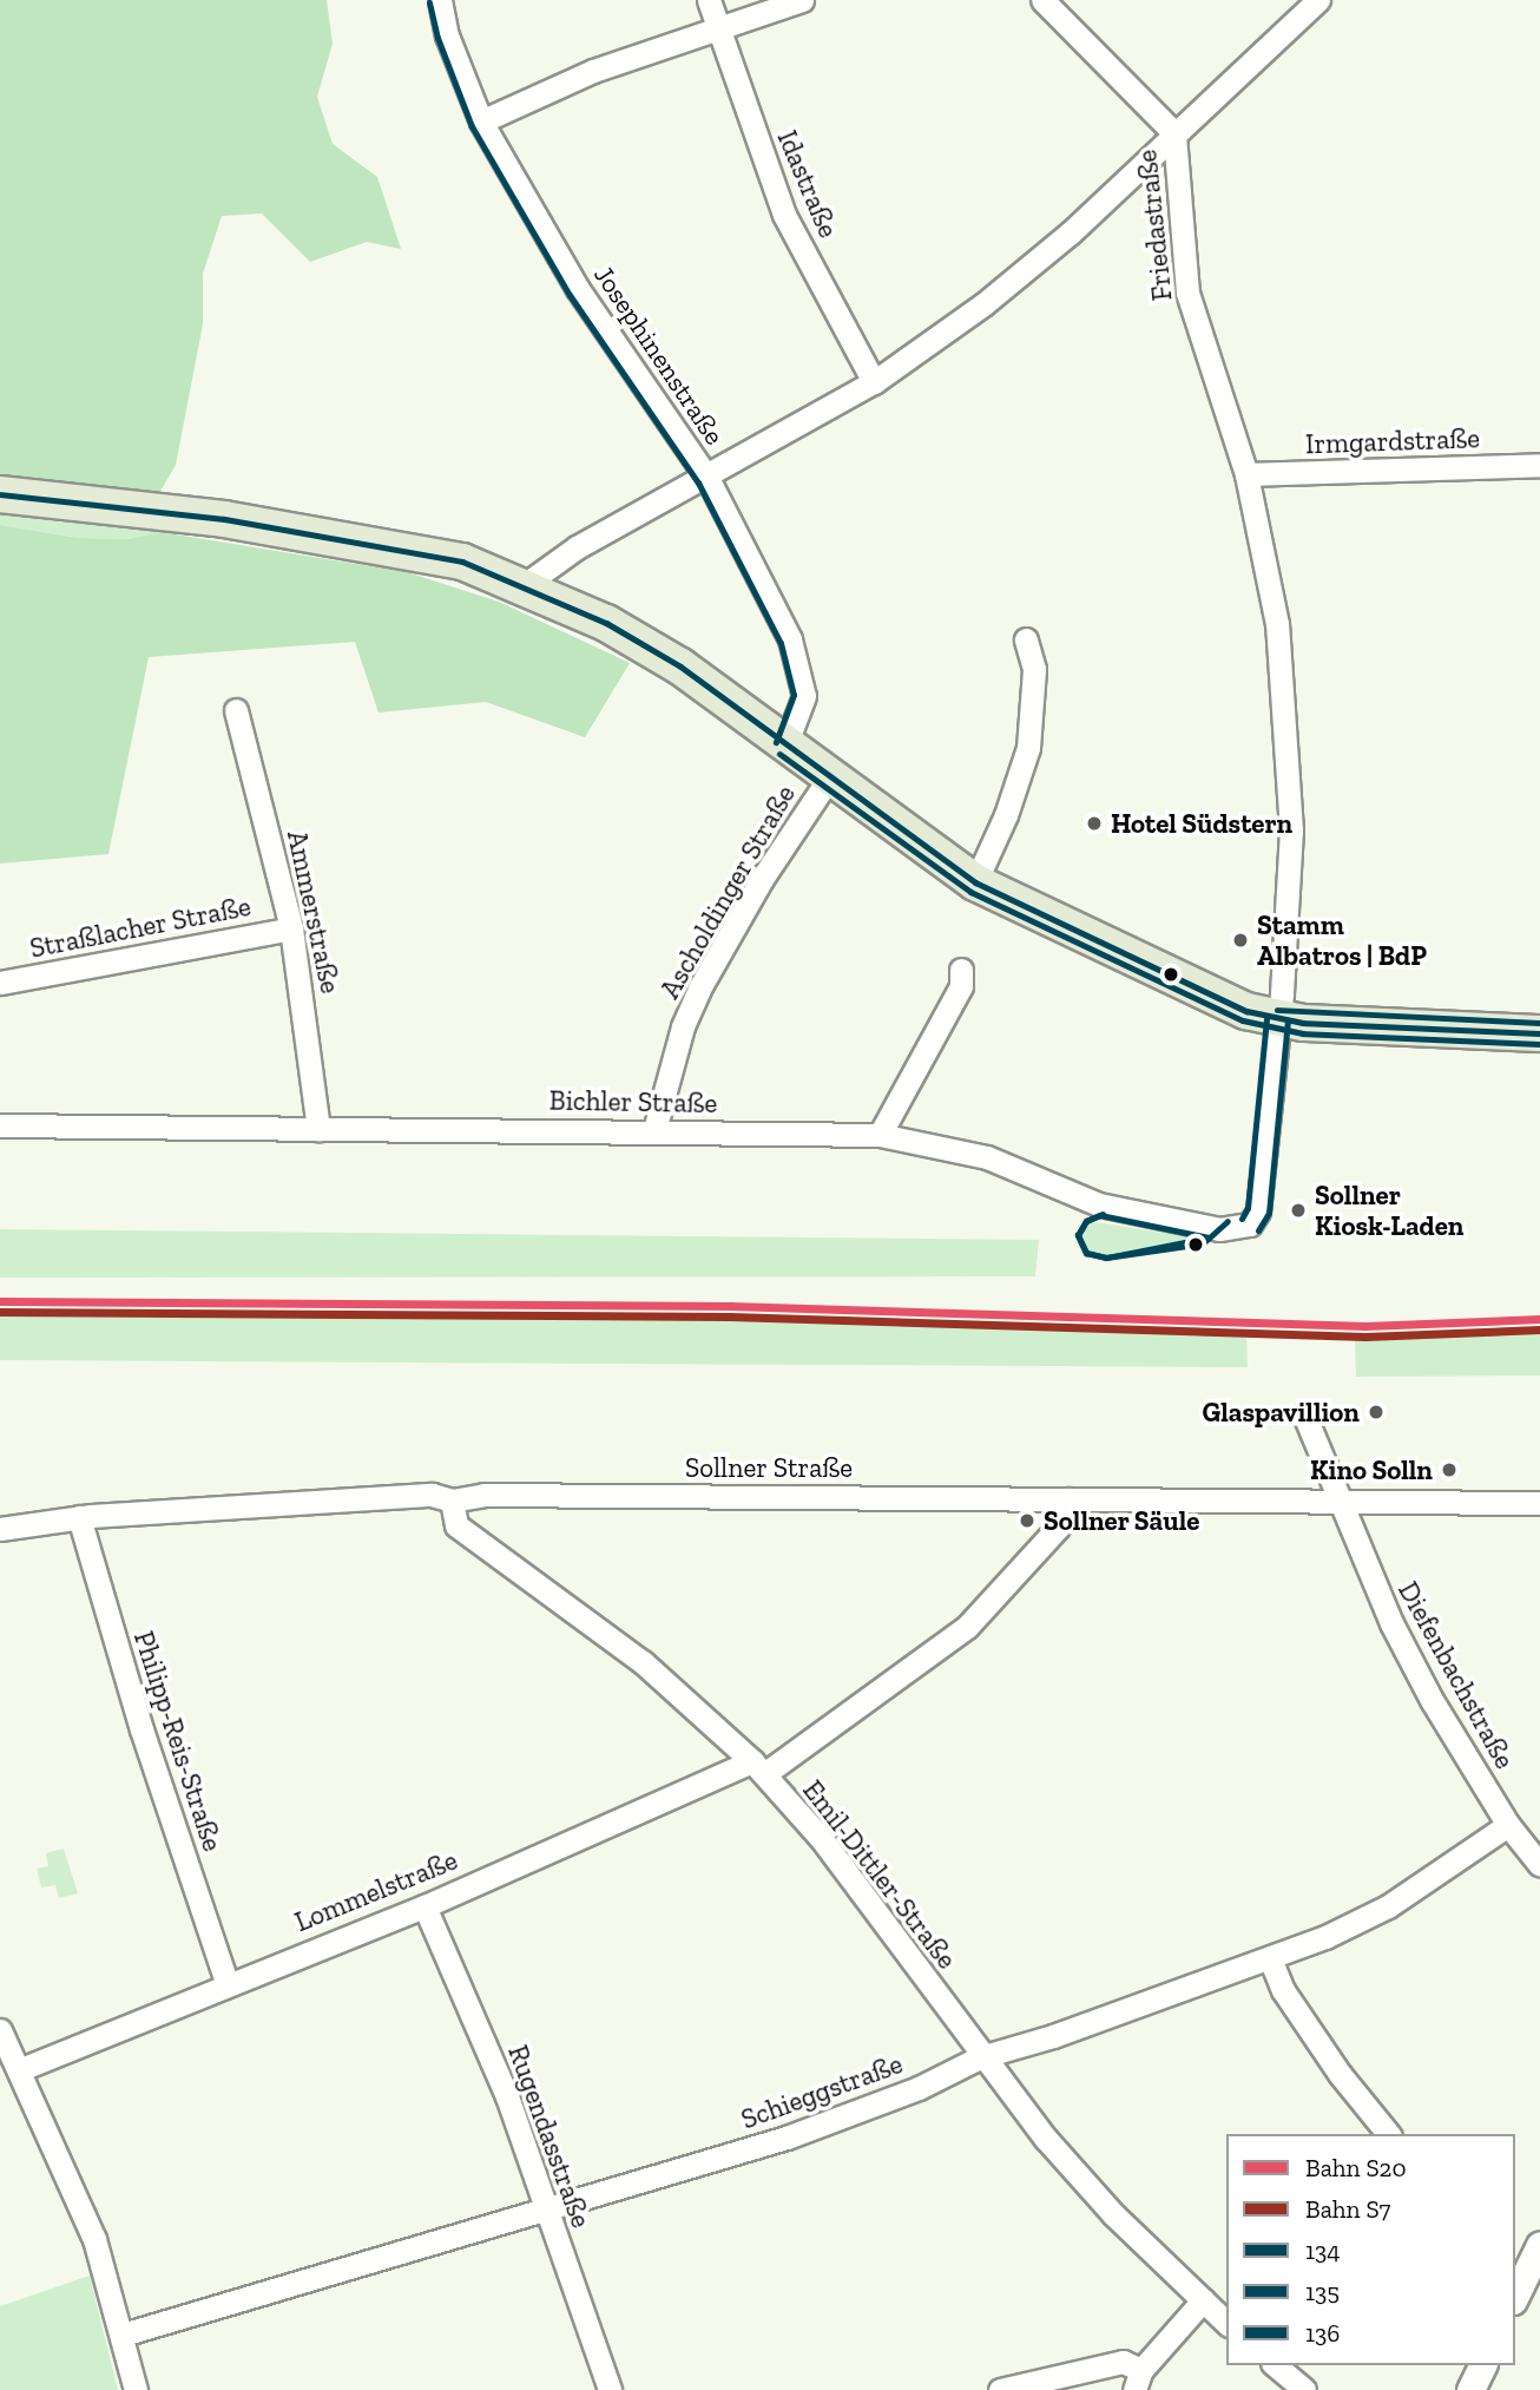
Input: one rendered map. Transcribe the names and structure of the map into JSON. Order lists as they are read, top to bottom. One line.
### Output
{"streets":{"street":["Idastraße","Friedastraße","Josephinenstraße","Irmgardstraße","Ascholdinger Straße","Ammerstraße","Straßlacher Straße","Bichler Straße","Sollner Straße","Diefenbachstraße","Philipp-Reis-Straße","Emil-Dittler-Straße","Lommelstraße","Schieggstraße","Rugendasstraße"]},"crossings":[["Friedastraße","Irmgardstraße"],["Friedastraße","Bichler Straße"],["Ascholdinger Straße","Bichler Straße"],["Ammerstraße","Straßlacher Straße"],["Ammerstraße","Bichler Straße"],["Sollner Straße","Diefenbachstraße"],["Sollner Straße","Philipp-Reis-Straße"],["Sollner Straße","Emil-Dittler-Straße"],["Sollner Straße","Lommelstraße"],["Diefenbachstraße","Schieggstraße"],["Philipp-Reis-Straße","Lommelstraße"],["Emil-Dittler-Straße","Lommelstraße"],["Emil-Dittler-Straße","Schieggstraße"],["Lommelstraße","Rugendasstraße"],["Schieggstraße","Rugendasstraße"]],"places":["Hotel Südstern","Stamm Albatros | BdP","Sollner Kiosk-Laden","Glaspavillion","Kino Solln","Sollner Säule"],"lines":["transit line 135","transit line 134","transit line 136","rail line S20","rail line S7"],"legend":["Bahn S20","Bahn S7","134","135","136"]}
